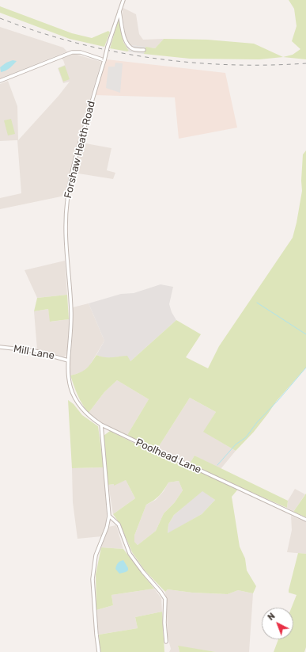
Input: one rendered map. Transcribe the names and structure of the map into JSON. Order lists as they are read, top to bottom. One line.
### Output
{"streets":{"street":["Forshaw Heath Road","Mill Lane","Poolhead Lane"]},"crossings":[["Forshaw Heath Road","Mill Lane"],["Forshaw Heath Road","Poolhead Lane"],["Mill Lane","Poolhead Lane"]],"north":"top left"}
